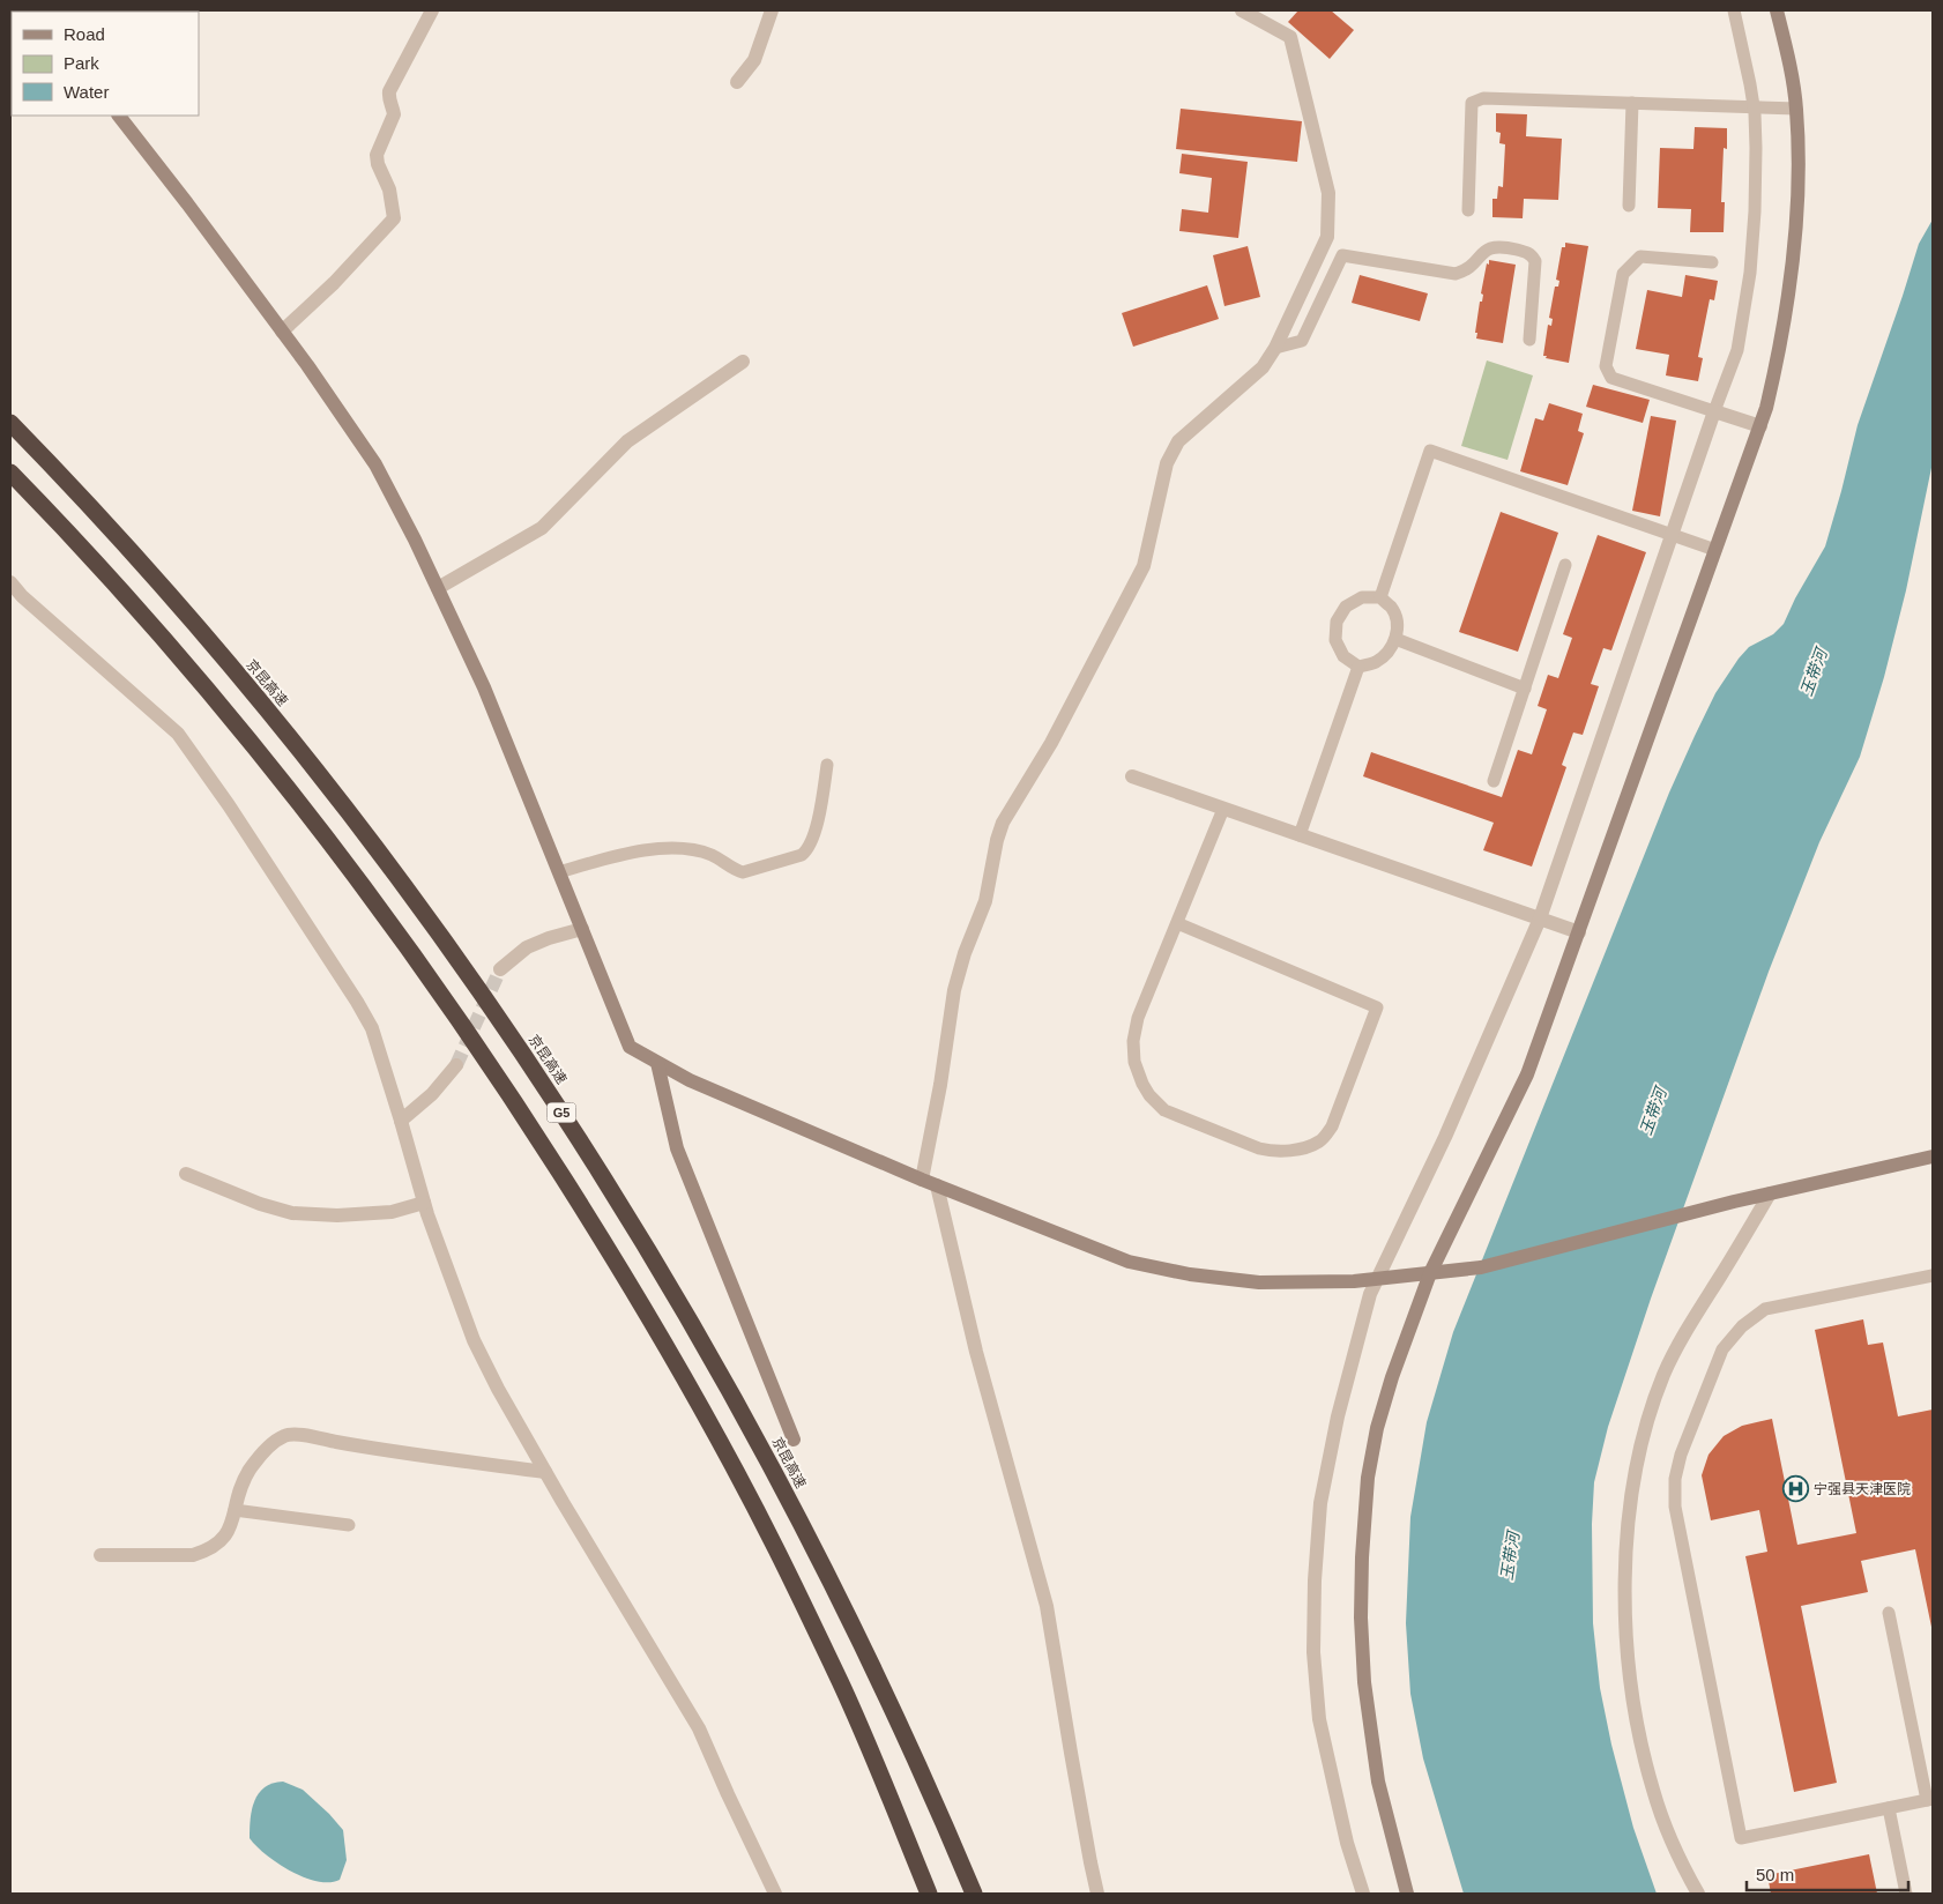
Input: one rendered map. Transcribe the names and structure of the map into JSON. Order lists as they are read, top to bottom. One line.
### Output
{"streets":{"highway":["京昆高速","G5"]},"water":["玉带河"],"places":{"hospital":["宁强县天津医院"]},"legend":["Road","Park","Water"],"scale_bar":"50 m"}
